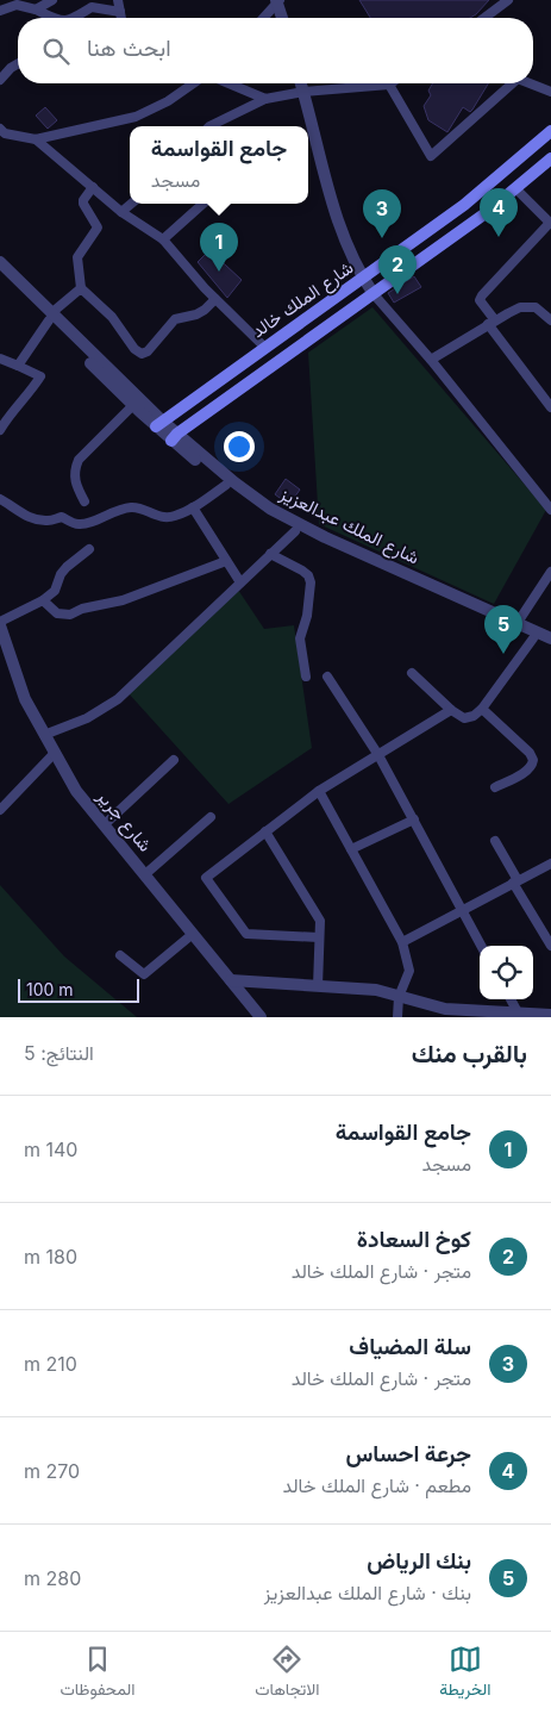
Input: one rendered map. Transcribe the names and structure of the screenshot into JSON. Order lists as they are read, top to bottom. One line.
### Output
{"streets":{"main road":["شارع الملك خالد"],"street":["شارع الملك عبدالعزيز","شارع جرير"]},"crossings":[["شارع الملك خالد","شارع الملك عبدالعزيز"]],"scale_bar":"100 m","page":{"search":"ابحث هنا","popup":["جامع القواسمة","مسجد"],"pins":["4","3","1","2","5"],"scale":"100 m","heading":["بالقرب منك","النتائج: 5"],"list":[{"mark":"1","name":"جامع القواسمة","note":"مسجد","value":"140 m"},{"mark":"2","name":"كوخ السعادة","note":"متجر · شارع الملك خالد","value":"180 m"},{"mark":"3","name":"سلة المضياف","note":"متجر · شارع الملك خالد","value":"210 m"},{"mark":"4","name":"جرعة احساس","note":"مطعم · شارع الملك خالد","value":"270 m"},{"mark":"5","name":"بنك الرياض","note":"بنك · شارع الملك عبدالعزيز","value":"280 m"}],"nav":["الخريطة","الاتجاهات","المحفوظات"]}}
